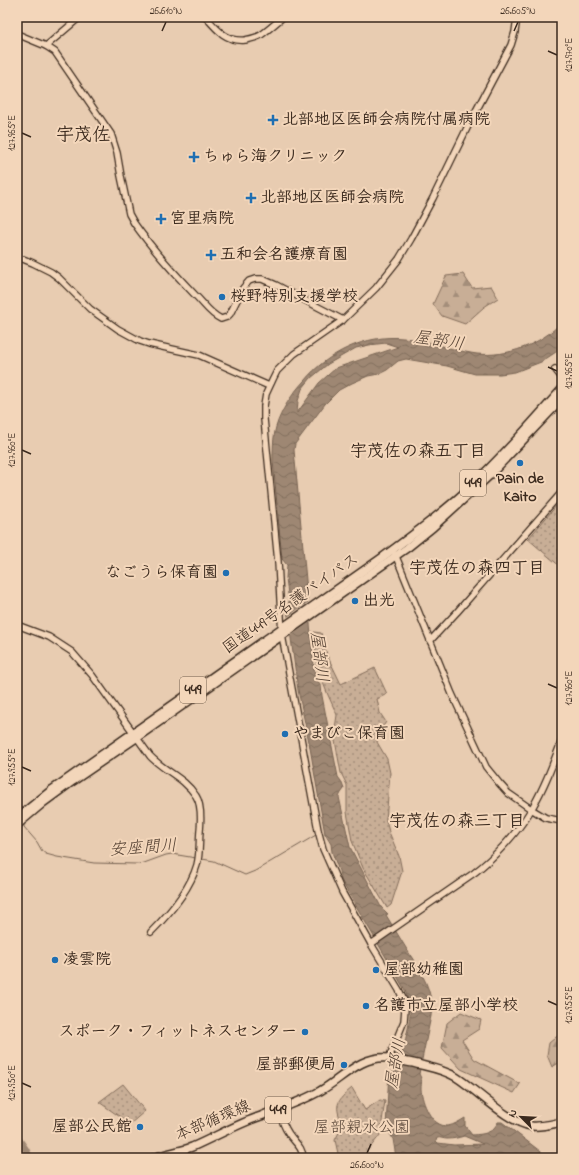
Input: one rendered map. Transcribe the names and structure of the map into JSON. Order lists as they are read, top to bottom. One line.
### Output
{"streets":{"highway":["449","国道449号名護バイパス","本部循環線"]},"districts":["宇茂佐","宇茂佐の森五丁目","宇茂佐の森四丁目","宇茂佐の森三丁目"],"water":["屋部川","安座間川"],"parks":["屋部親水公園"],"places":{"health":["北部地区医師会病院付属病院","ちゅら海クリニック","北部地区医師会病院","宮里病院","五和会名護療育園"],"other":["桜野特別支援学校","Pain de Kaito","なごうら保育園","出光","やまびこ保育園","凌雲院","屋部幼稚園","名護市立屋部小学校","スポーク・フィットネスセンター","屋部郵便局","屋部公民館"]},"north":"top left","coordinates":["26.610°N","26.605°N","127.970°E","127.965°E","127.960°E","127.955°E","127.950°E","26.600°N"]}
